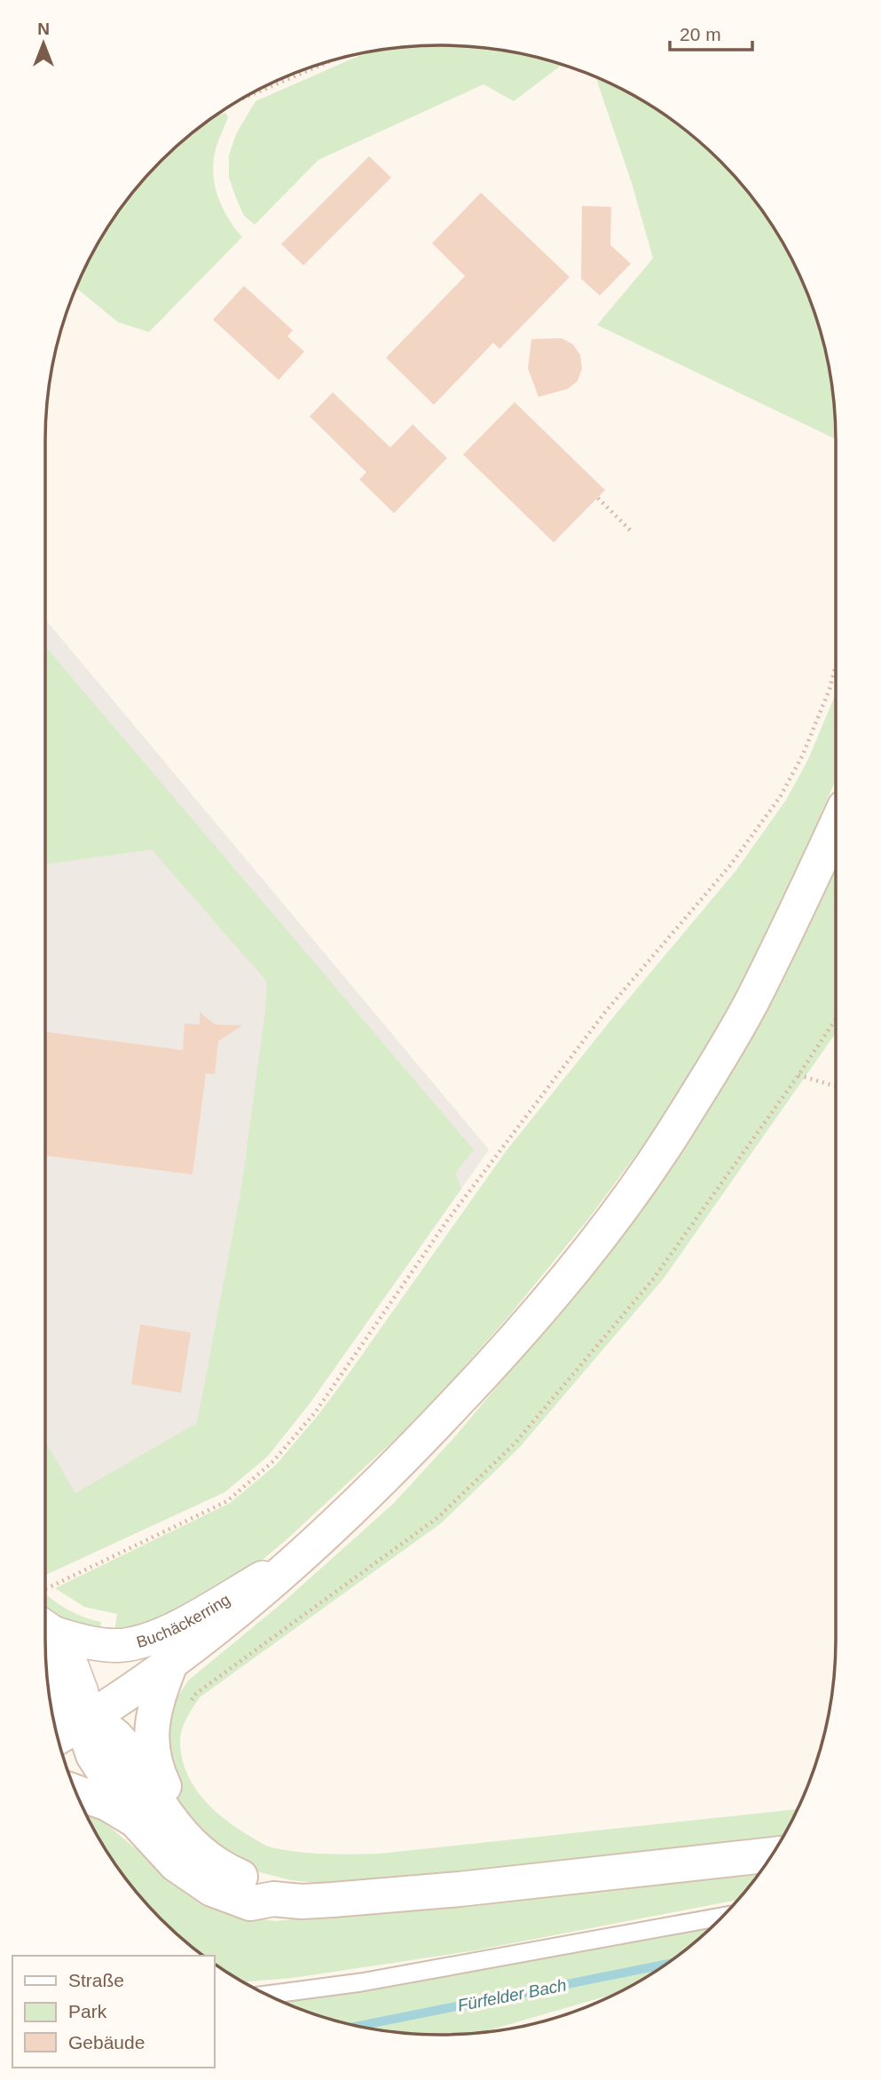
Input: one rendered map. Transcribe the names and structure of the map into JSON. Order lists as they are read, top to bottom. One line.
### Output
{"streets":{"street":["Buchäckerring"]},"water":["Fürfelder Bach"],"legend":["Straße","Park","Gebäude"],"scale_bar":"20 m","north":"top"}
